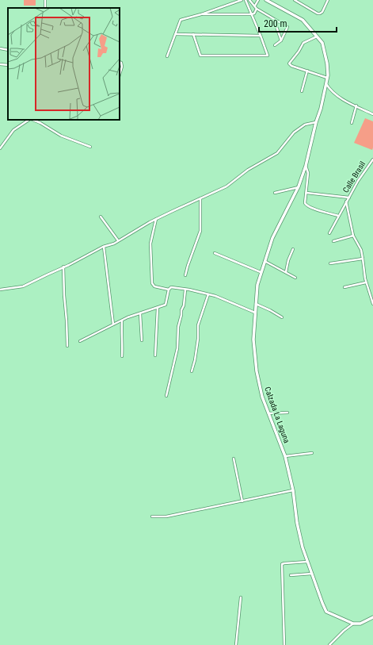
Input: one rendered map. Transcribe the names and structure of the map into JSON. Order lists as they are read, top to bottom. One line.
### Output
{"streets":{"street":["Calle Brasil","Calzada La Laguna"]},"scale_bar":"200 m"}
